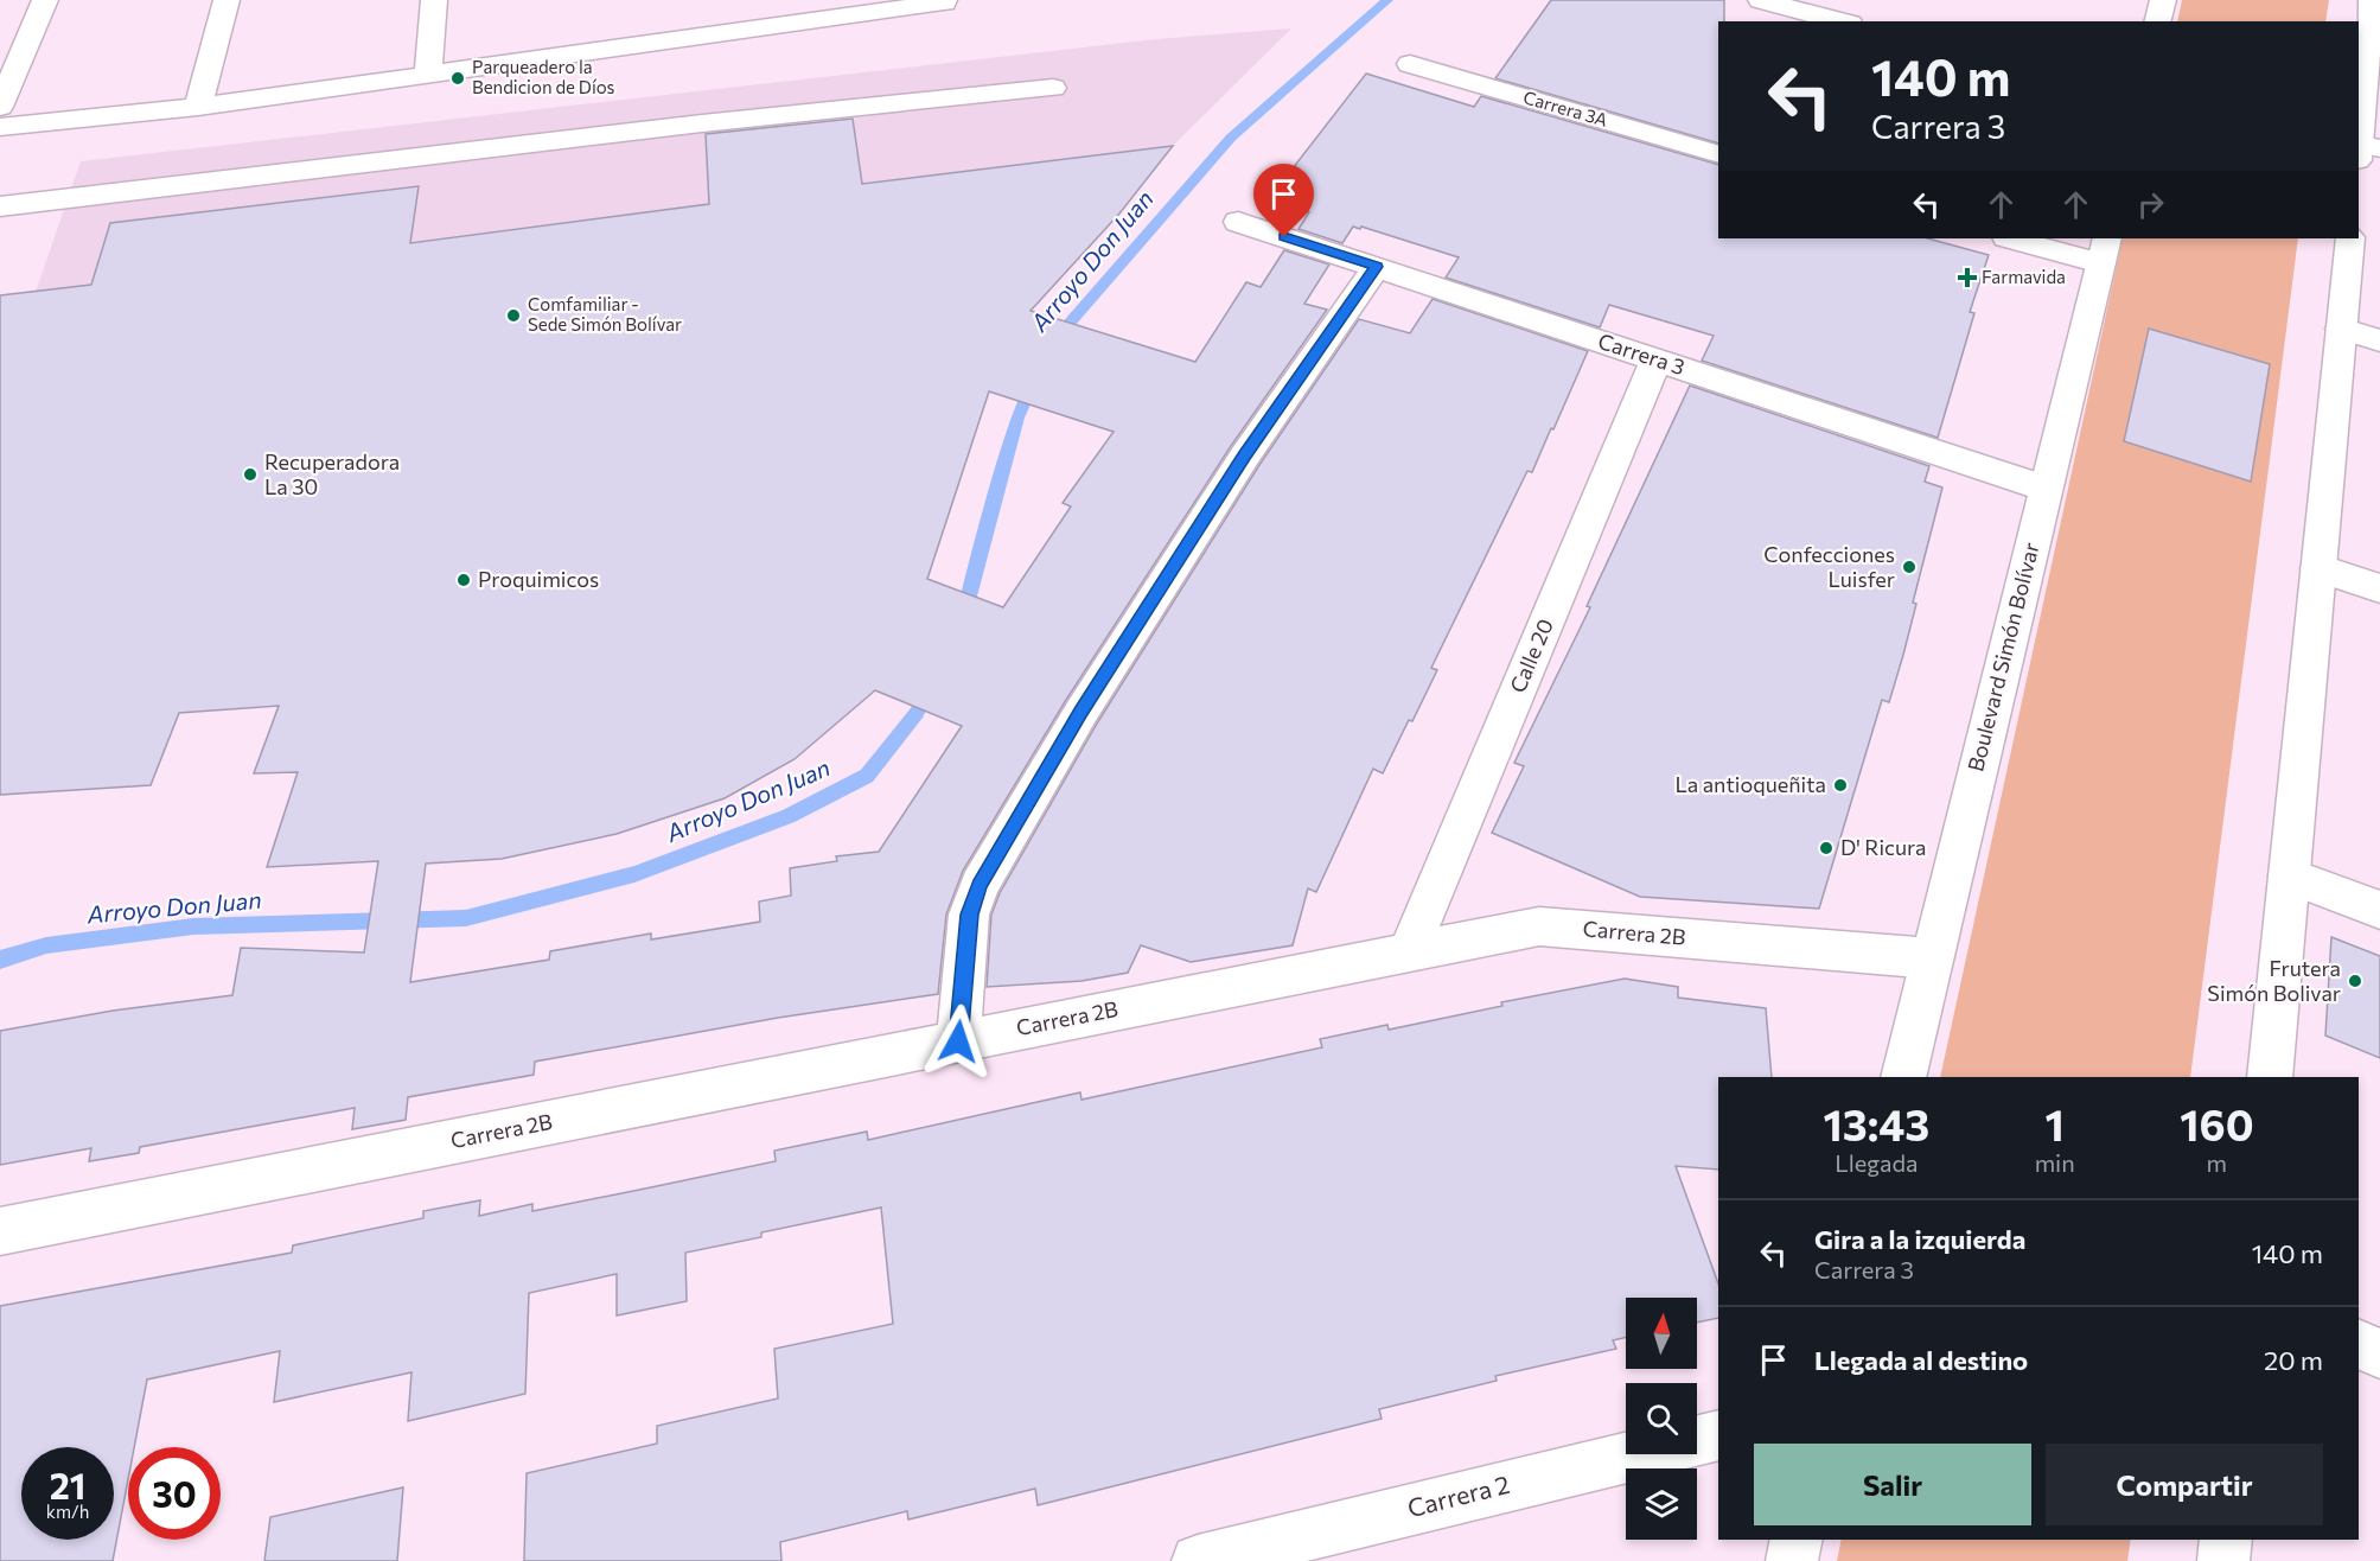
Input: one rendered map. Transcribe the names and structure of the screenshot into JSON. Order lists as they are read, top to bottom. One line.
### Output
{"streets":{"main road":["Carrera 3A","Carrera 3","Calle 20","Boulevard Simón Bolívar","Carrera 2B","Carrera 2"]},"crossings":[["Carrera 3","Calle 20"],["Carrera 3","Boulevard Simón Bolívar"],["Calle 20","Carrera 2B"],["Boulevard Simón Bolívar","Carrera 2B"]],"water":["Arroyo Don Juan"],"places":{"other":["Parqueadero la Bendicion de Díos","Comfamiliar - Sede Simón Bolívar","Recuperadora La 30","Confecciones Luisfer","Proquimicos","La antioqueñita","D' Ricura","Frutera Simón Bolivar"],"health":["Farmavida"]},"north":"top","page":{"turn":["140 m","Carrera 3"],"eta":["13:43","Llegada","1","min","160","m"],"list":[{"name":"Gira a la izquierda","note":"Carrera 3","value":"140 m"},{"name":"Llegada al destino","value":"20 m"}],"buttons":["Salir","Compartir"],"speed":"21 km/h","limit":"30"}}
